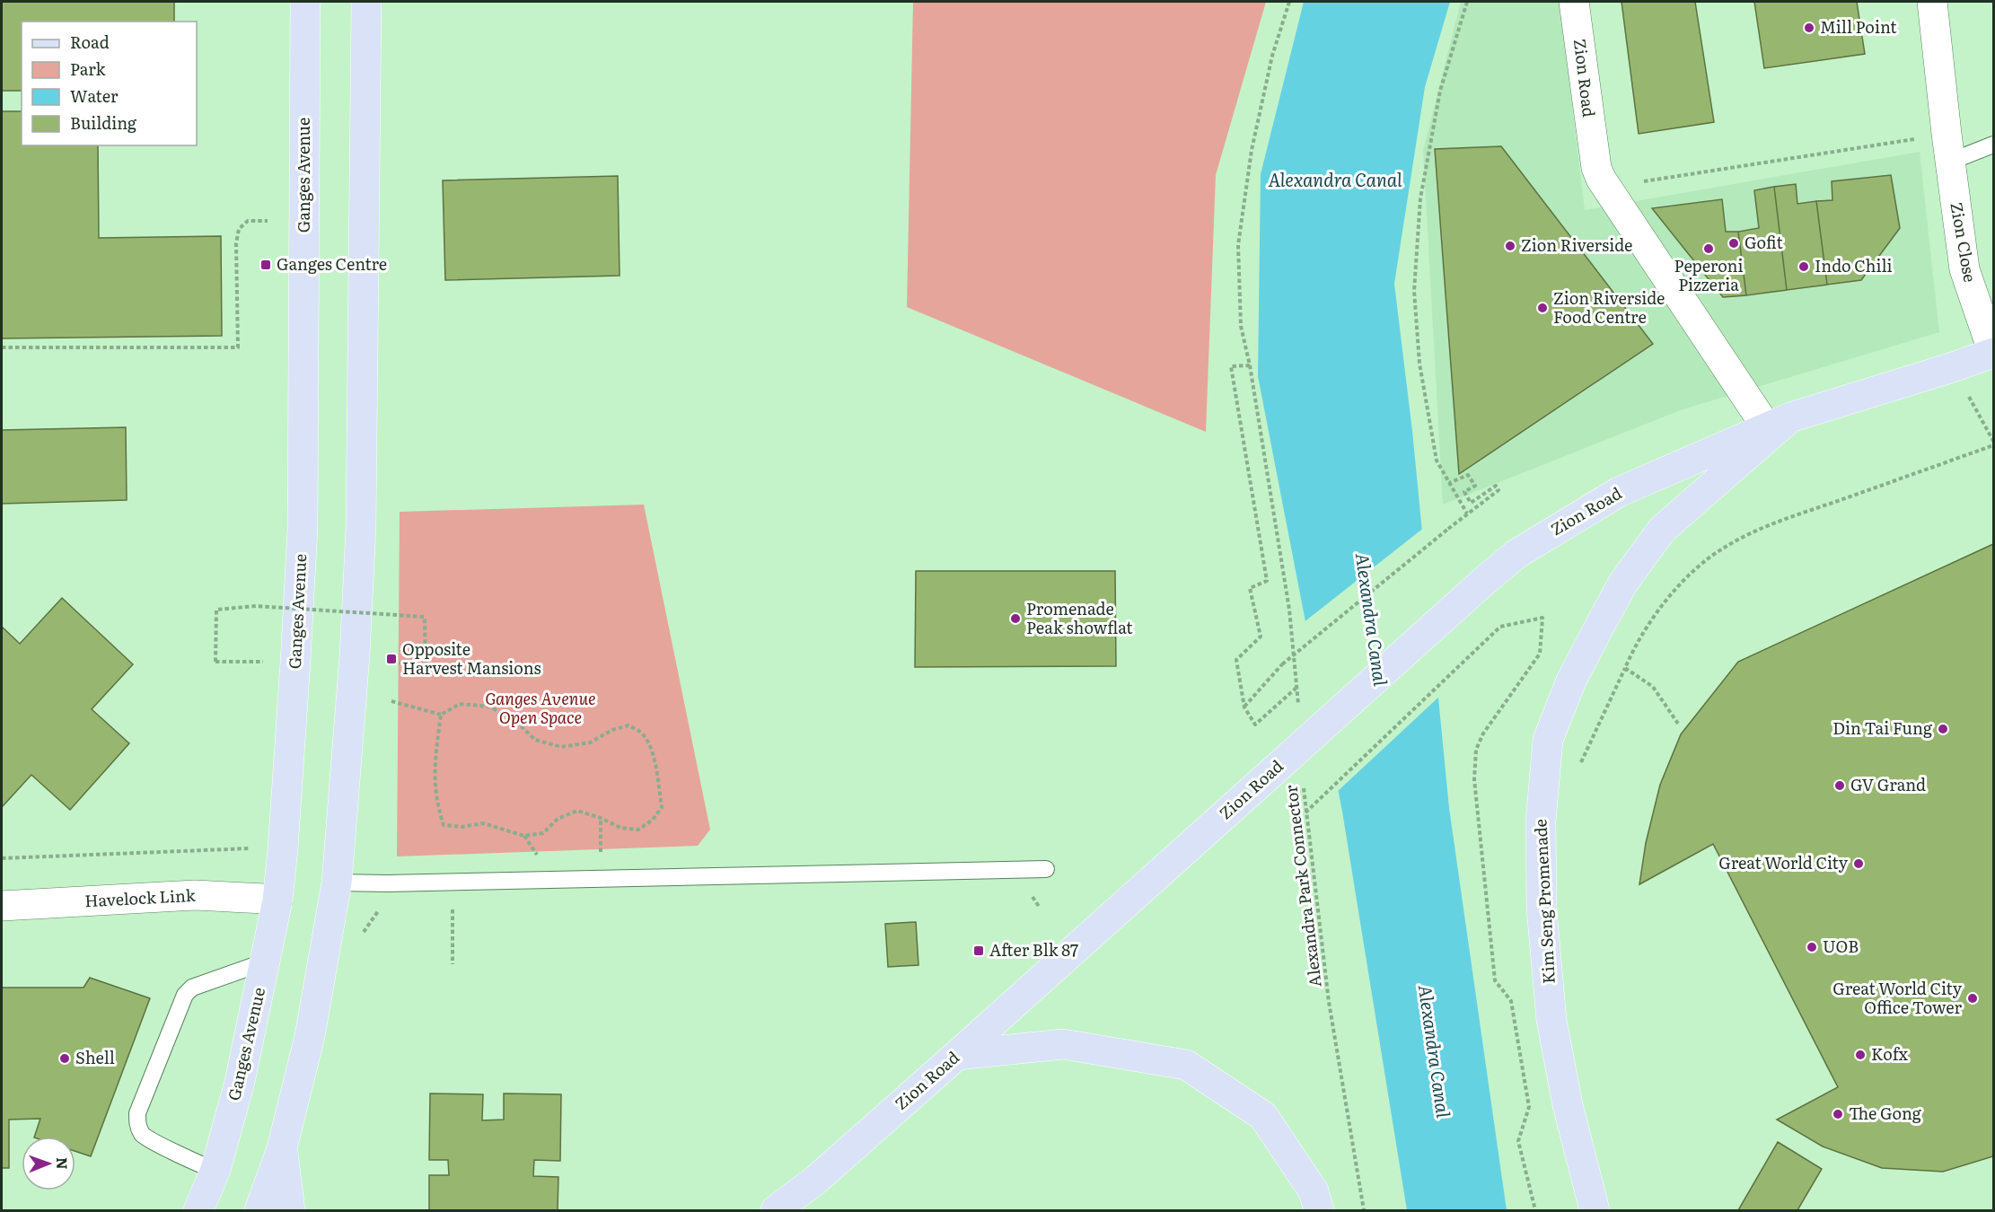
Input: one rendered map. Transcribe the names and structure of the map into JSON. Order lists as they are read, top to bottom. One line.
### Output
{"streets":{"main road":["Zion Road","Ganges Avenue","Kim Seng Promenade"],"street":["Zion Close","Havelock Link"],"path":["Alexandra Park Connector"]},"crossings":[["Zion Road","Zion Close"],["Zion Road","Kim Seng Promenade"],["Ganges Avenue","Havelock Link"]],"water":["Alexandra Canal"],"parks":["Ganges Avenue Open Space"],"places":{"other":["Mill Point","Gofit","Zion Riverside","Peperoni Pizzeria","Indo Chili","Zion Riverside Food Centre","Promenade Peak showflat","Din Tai Fung","GV Grand","Great World City","UOB","Great World City Office Tower","Kofx","Shell","The Gong"],"transit":["Ganges Centre","Opposite Harvest Mansions","After Blk 87"]},"legend":["Road","Park","Water","Building"],"north":"right"}
